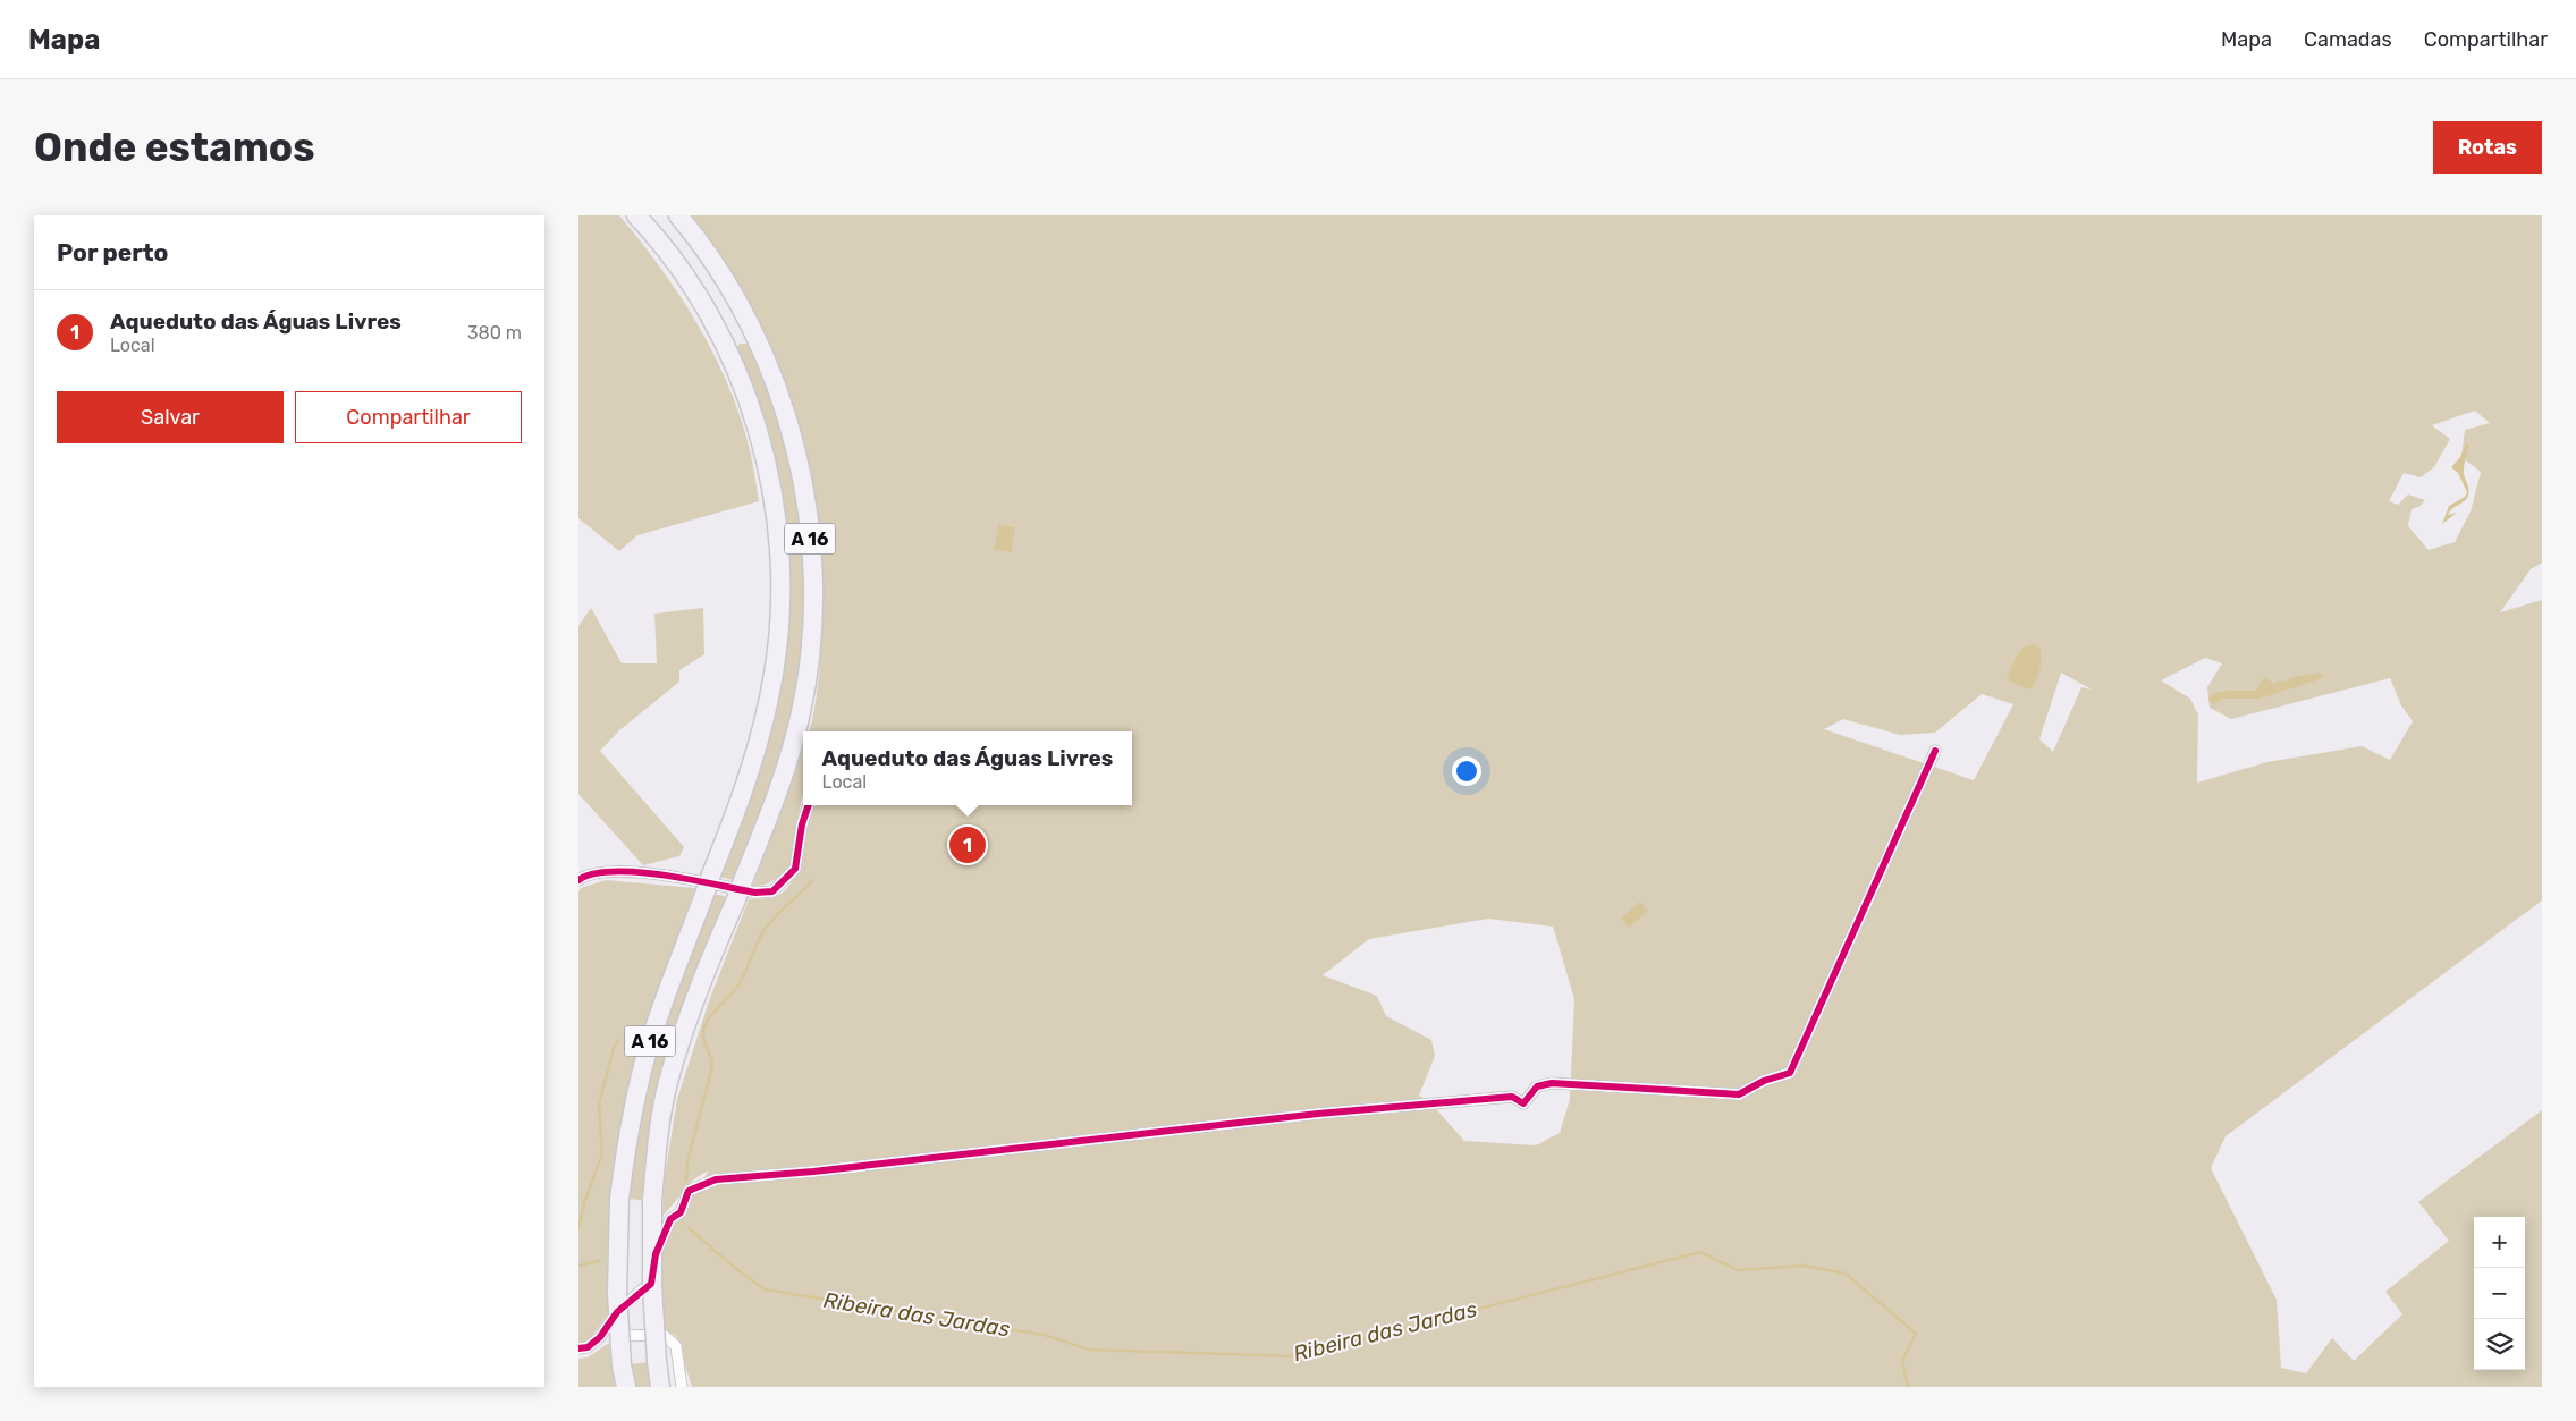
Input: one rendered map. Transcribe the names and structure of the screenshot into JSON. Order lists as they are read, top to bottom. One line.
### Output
{"streets":{"highway":["A 16"]},"water":["Ribeira das Jardas"],"page":{"header":"Mapa","nav":["Mapa","Camadas","Compartilhar"],"buttons":["Rotas",["Salvar","Compartilhar"]],"title":"Onde estamos","heading":"Por perto","list":[{"mark":"1","name":"Aqueduto das Águas Livres","note":"Local","value":"380 m"}],"popup":["Aqueduto das Águas Livres","Local"],"pins":"1","map_buttons":["+","−"]}}
